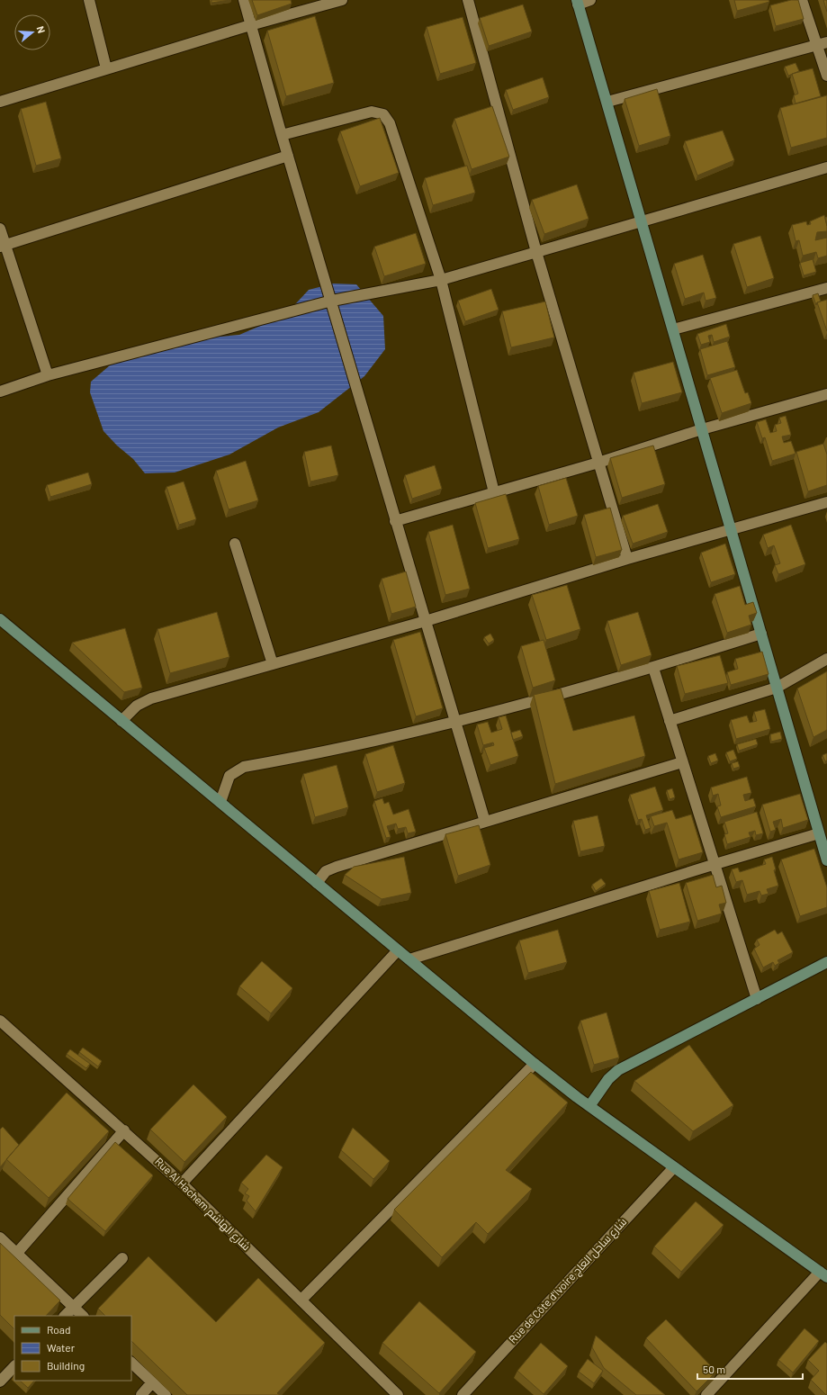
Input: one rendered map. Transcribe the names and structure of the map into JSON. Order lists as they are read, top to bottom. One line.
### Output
{"streets":{"street":["Rue Al Hachem شارع الهاشم","Rue de Côte d'Ivoire شارع ساحل العاج"]},"legend":["Road","Water","Building"],"scale_bar":"50 m","north":"right"}
